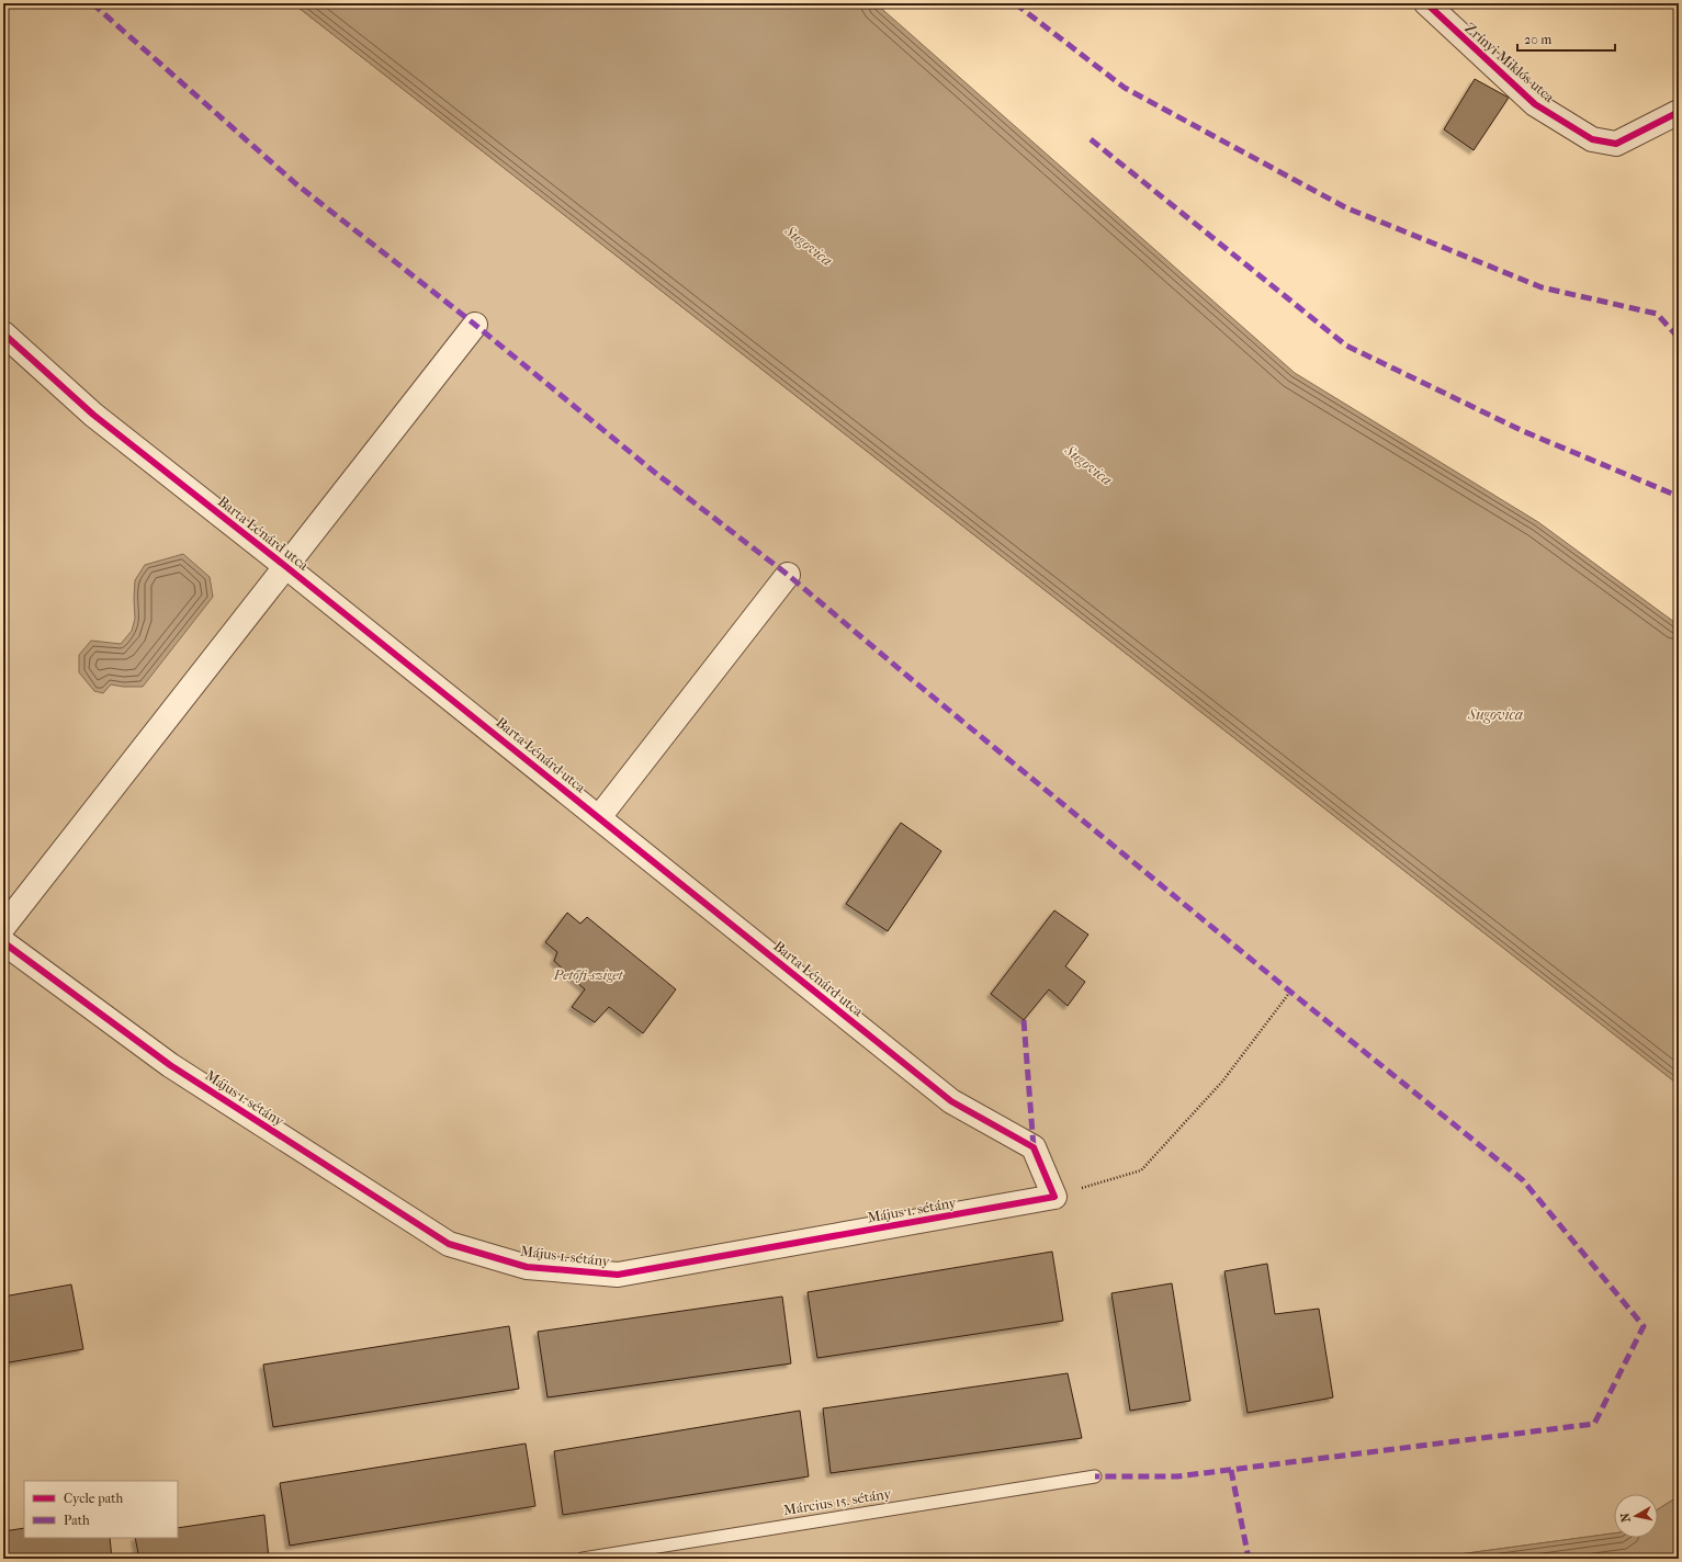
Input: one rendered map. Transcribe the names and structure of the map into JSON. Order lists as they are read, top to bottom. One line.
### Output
{"streets":{"street":["Zrínyi Miklós utca","Barta Lénárd utca","Május 1. sétány"],"lane":["Március 15. sétány"]},"crossings":[["Barta Lénárd utca","Május 1. sétány"]],"water":["Sugovica"],"parks":["Petőfi-sziget"],"legend":["Cycle path","Path"],"scale_bar":"20 m","north":"left"}
